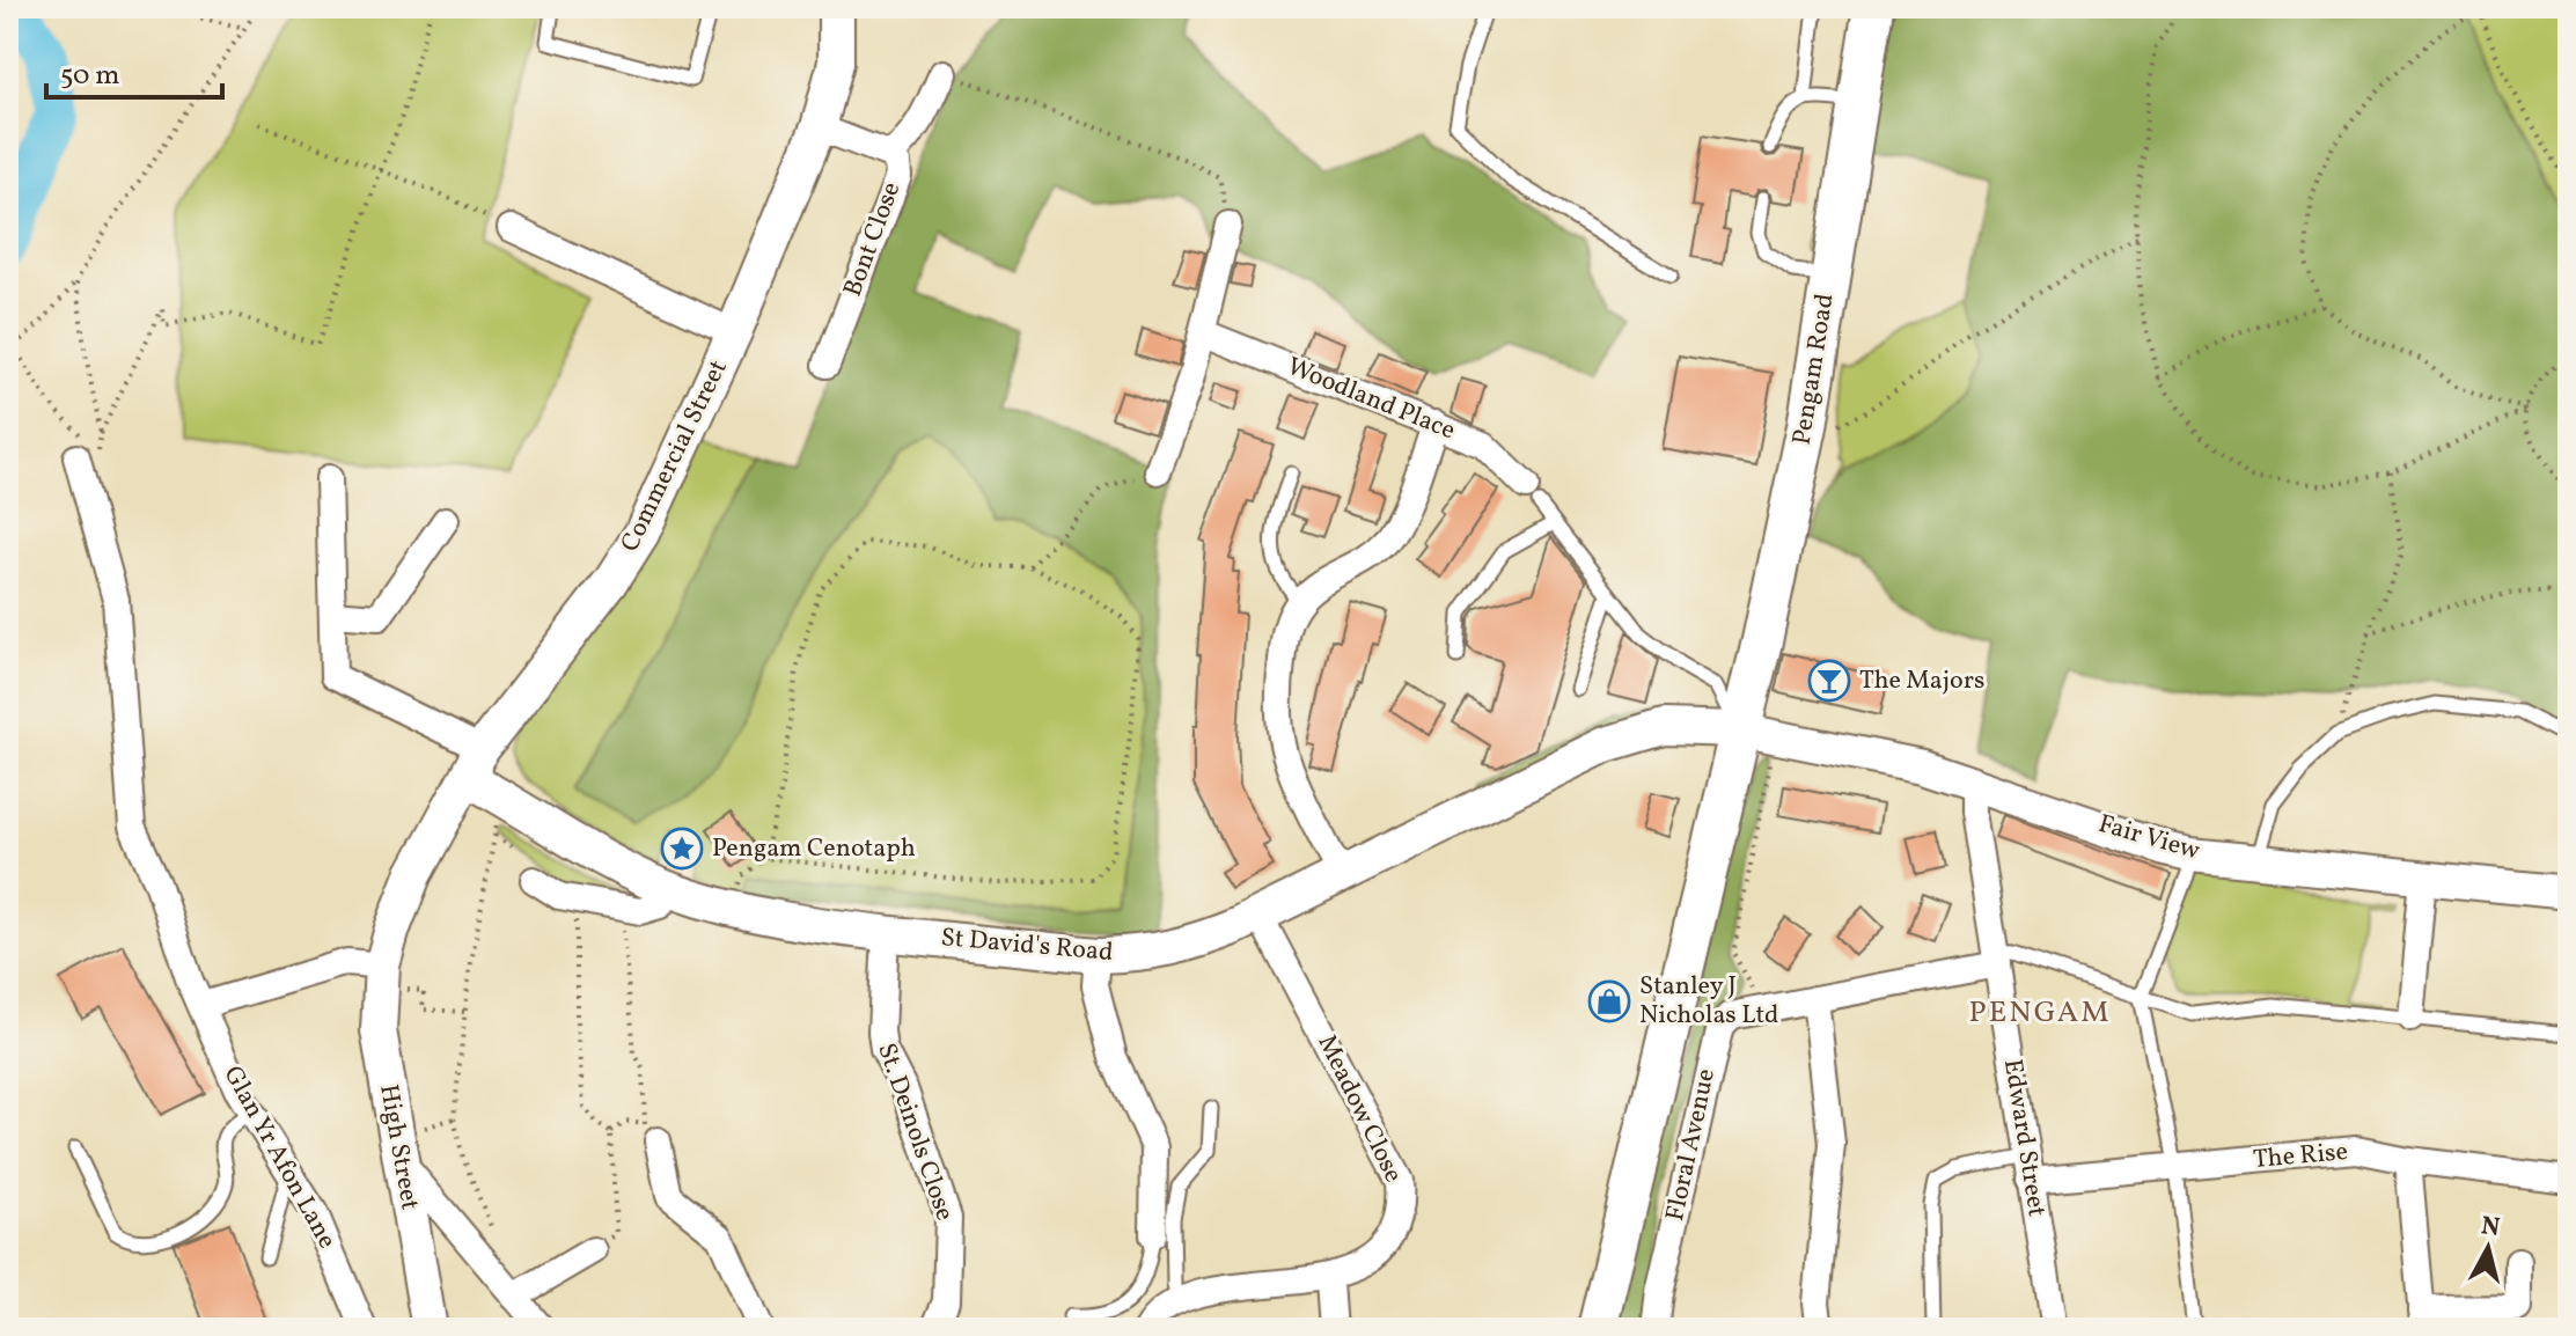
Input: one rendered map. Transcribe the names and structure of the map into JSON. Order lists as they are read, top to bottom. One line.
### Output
{"streets":{"main road":["Pengam Road","Commercial Street","St David's Road","High Street"],"street":["Bont Close","Woodland Place","Fair View","Meadow Close","St. Deinols Close","Edward Street","Floral Avenue","The Rise","Glan Yr Afon Lane"]},"crossings":[["Pengam Road","Woodland Place"],["Pengam Road","Fair View"],["Pengam Road","St David's Road"],["Woodland Place","Fair View"],["Woodland Place","St David's Road"],["Commercial Street","St David's Road"],["Commercial Street","High Street"],["Fair View","St David's Road"],["Fair View","Edward Street"],["St David's Road","Meadow Close"],["St David's Road","St. Deinols Close"],["Edward Street","Floral Avenue"],["Edward Street","The Rise"]],"districts":["PENGAM"],"places":{"bar":["The Majors"],"place":["Pengam Cenotaph"],"shop":["Stanley J Nicholas Ltd"]},"scale_bar":"50 m","north":"top"}
